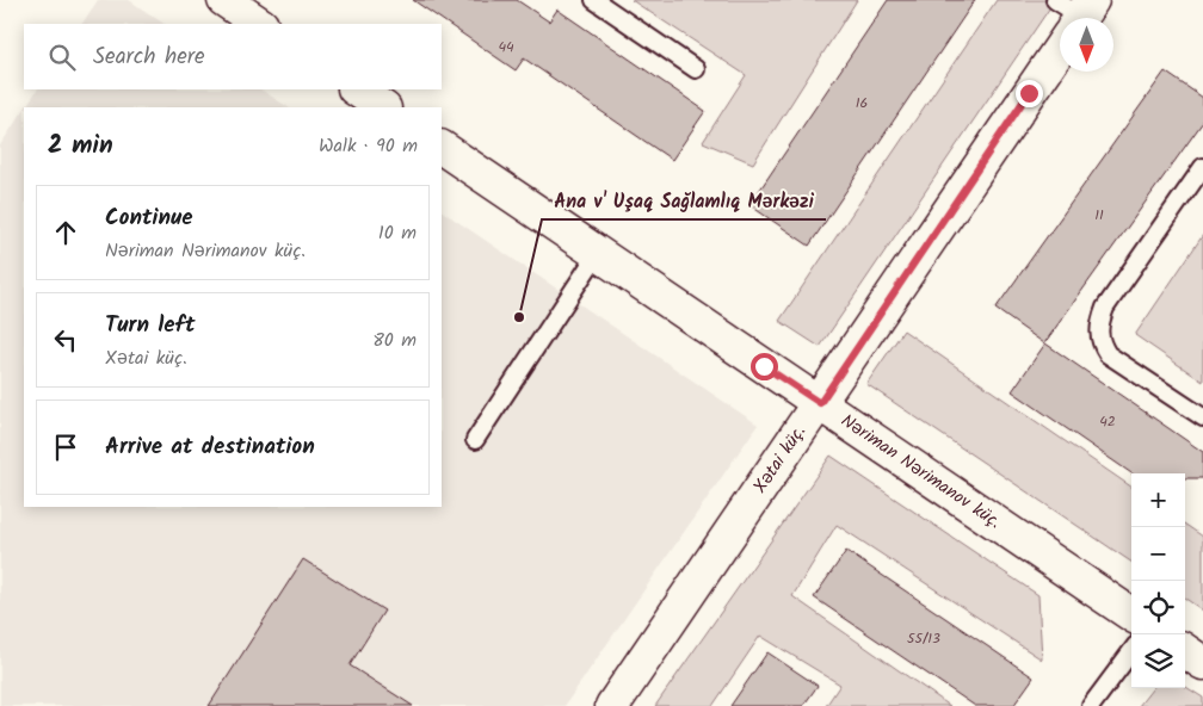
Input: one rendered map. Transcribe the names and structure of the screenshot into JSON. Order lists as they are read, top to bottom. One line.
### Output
{"streets":{"street":["Xətai küç.","Nəriman Nərimanov küç."]},"crossings":[["Xətai küç.","Nəriman Nərimanov küç."]],"places":["Ana v' Uşaq Sağlamlıq Mərkəzi"],"house_numbers":["44","16","11","42","55/13"],"north":"bottom","page":{"search":"Search here","heading":["2 min","Walk · 90 m"],"list":[["Continue","Nəriman Nərimanov küç.","10 m"],["Turn left","Xətai küç.","80 m"],"Arrive at destination"],"map_buttons":["+","−"]}}
